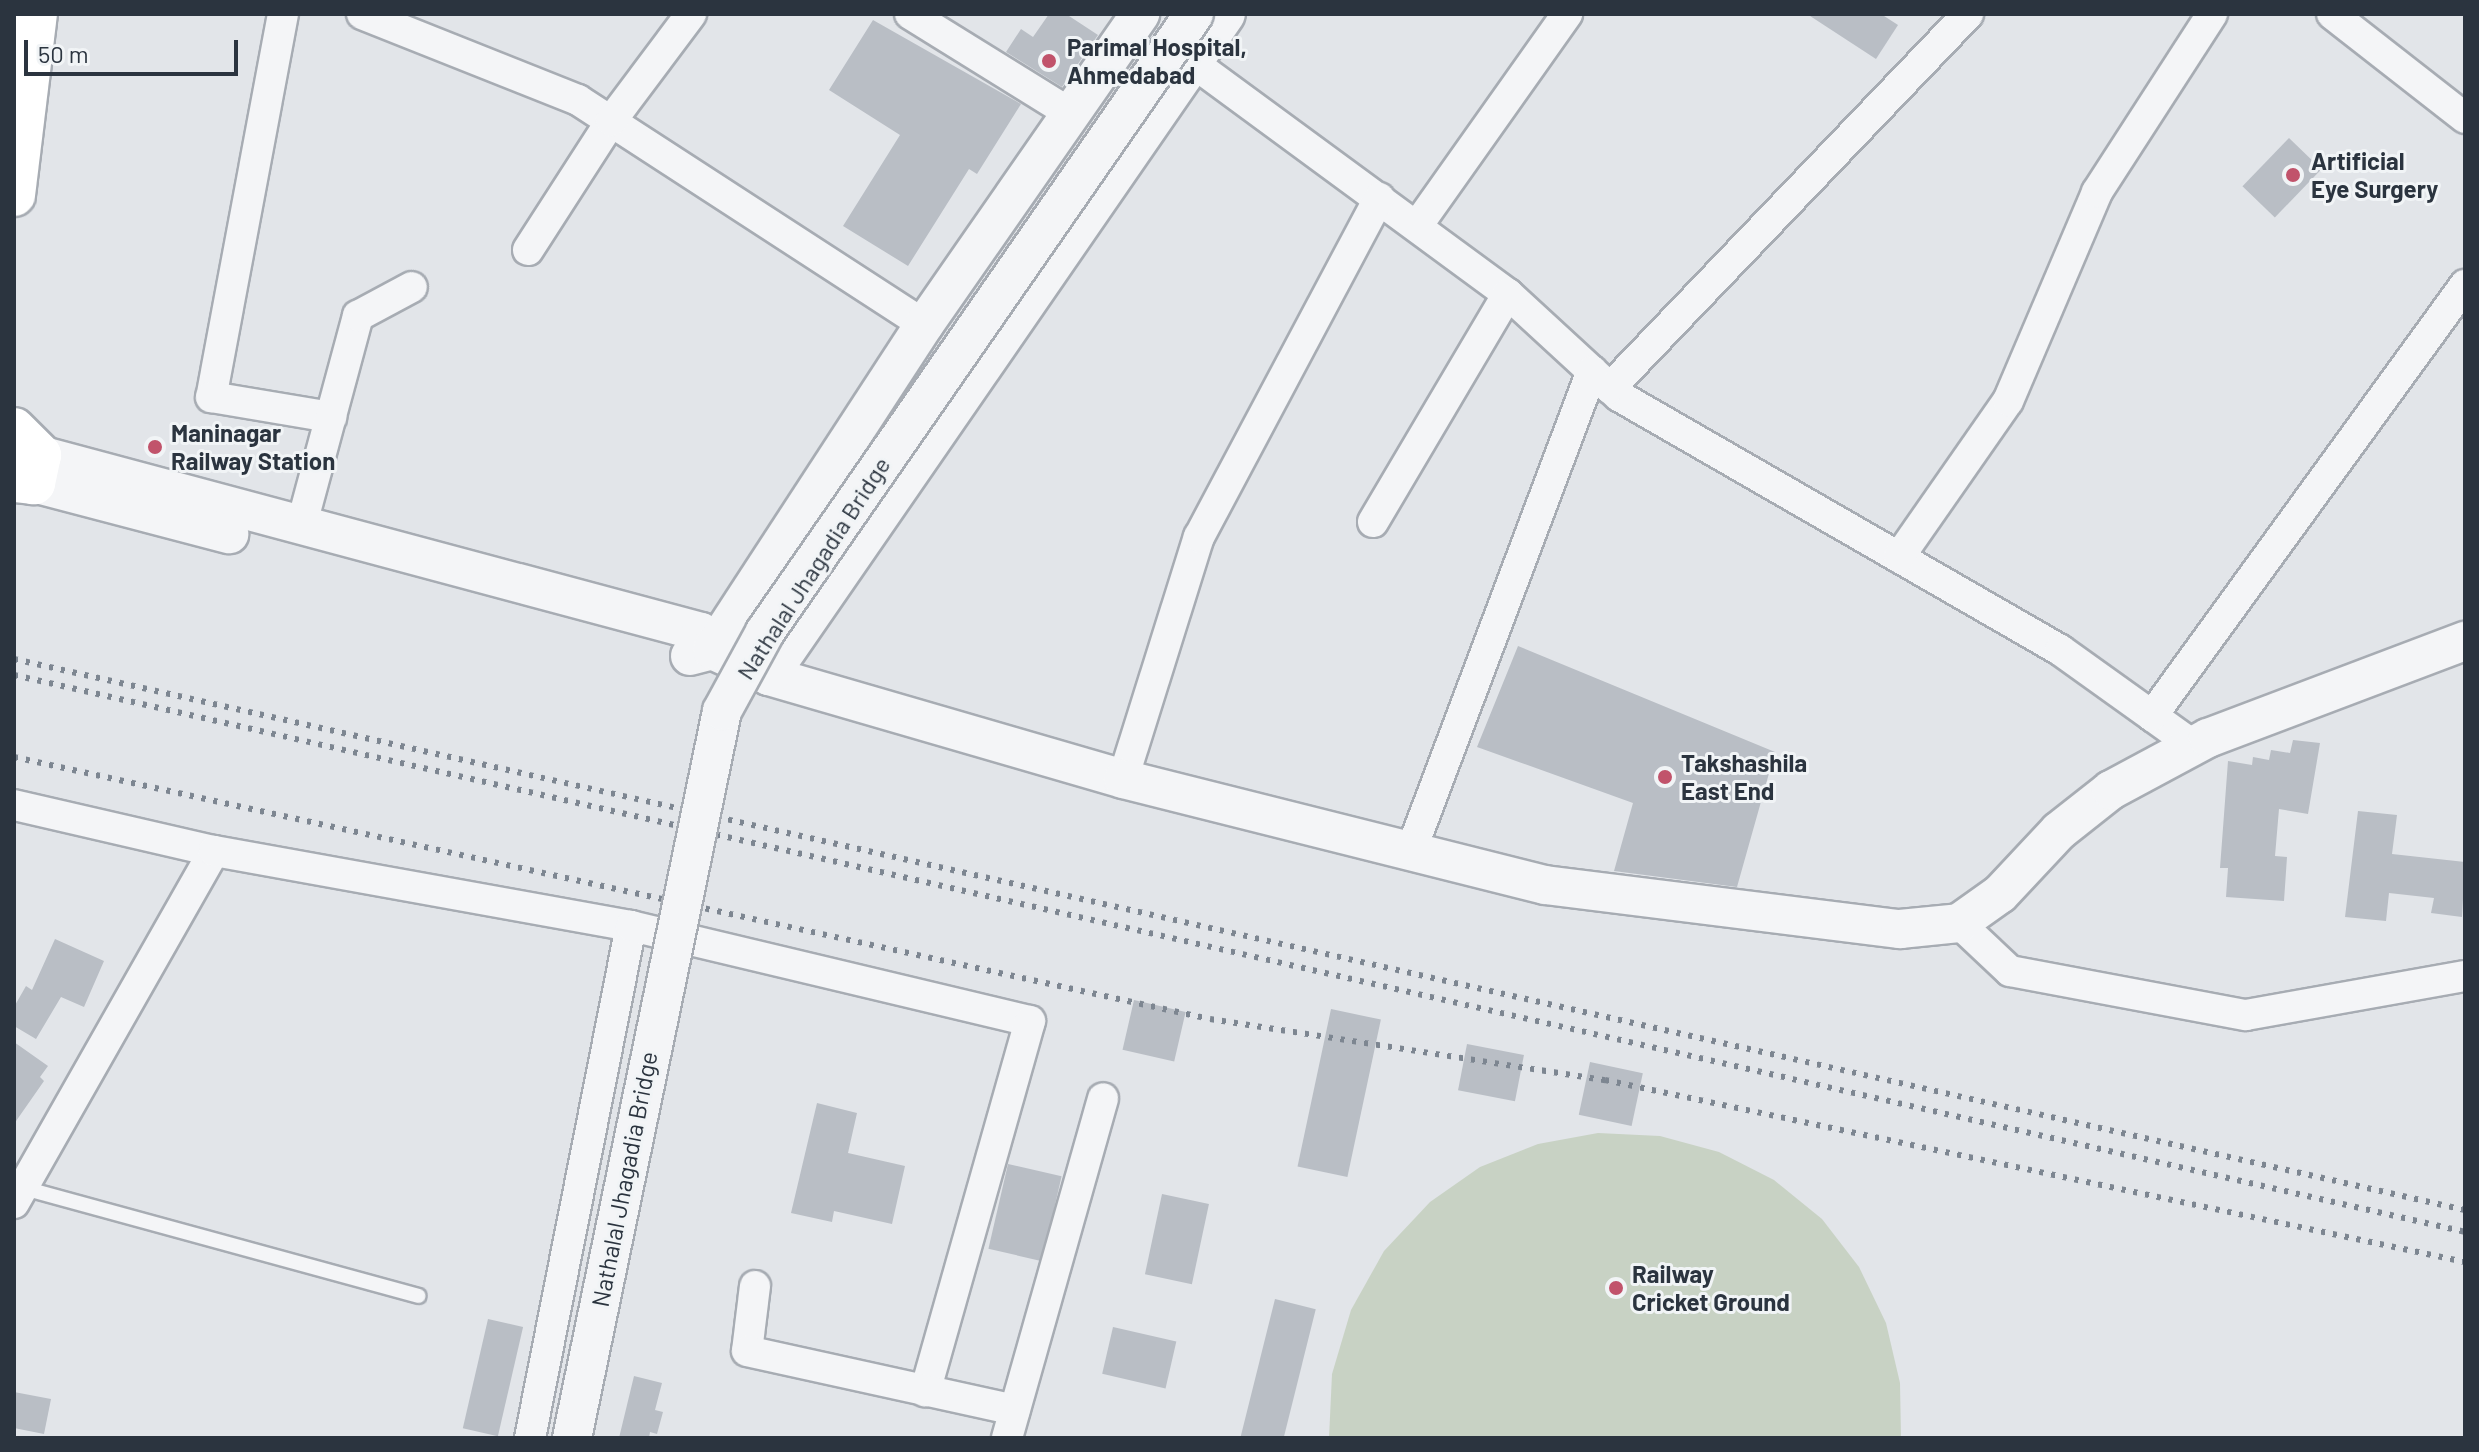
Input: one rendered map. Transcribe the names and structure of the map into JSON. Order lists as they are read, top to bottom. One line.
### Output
{"streets":{"street":["Nathalal Jhagadia Bridge"]},"places":["Parimal Hospital, Ahmedabad","Artificial Eye Surgery","Maninagar Railway Station","Takshashila East End","Railway Cricket Ground"],"scale_bar":"50 m"}
